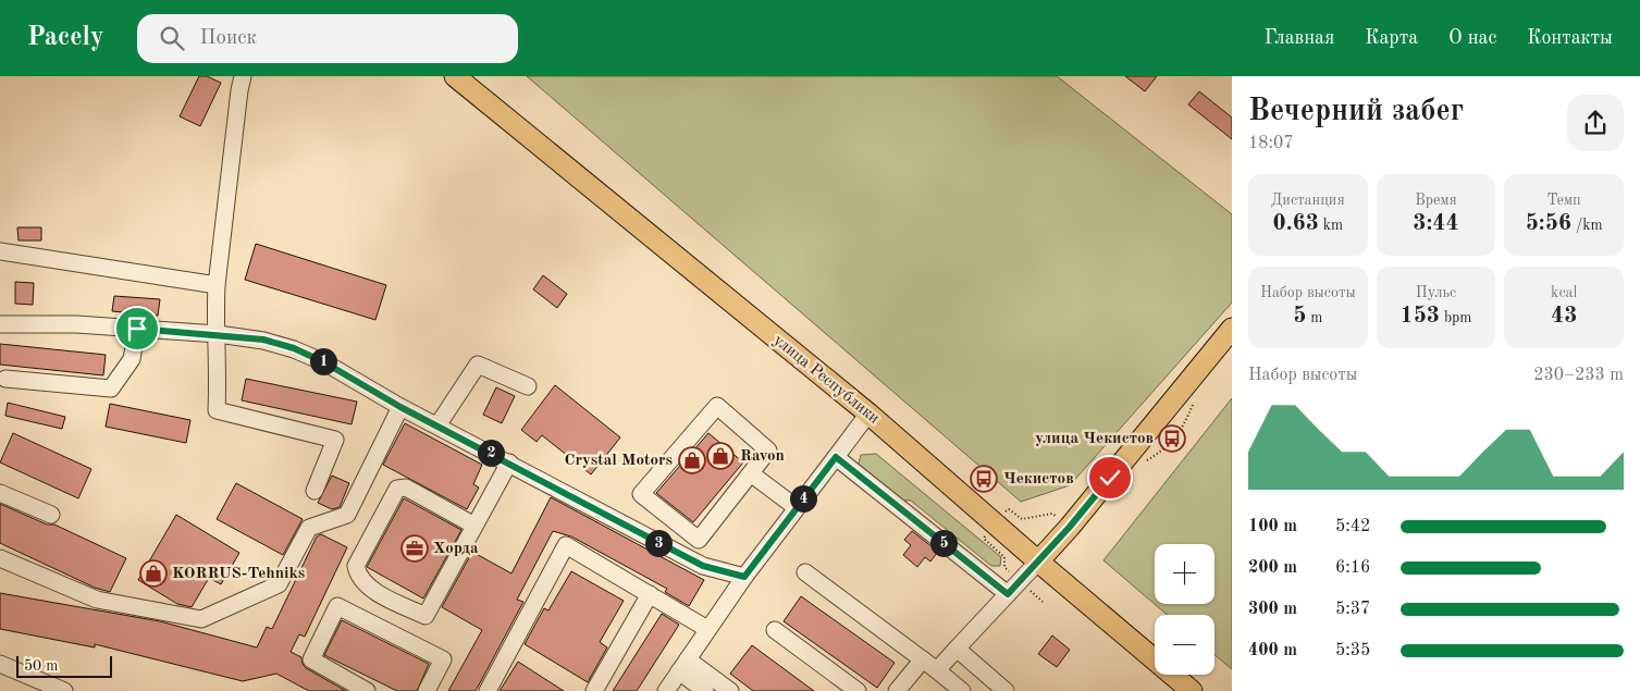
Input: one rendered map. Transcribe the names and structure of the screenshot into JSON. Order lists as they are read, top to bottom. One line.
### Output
{"streets":{"main road":["улица Республики"]},"places":{"bus stop":["улица Чекистов","Чекистов"],"shop":["Ravon","Crystal Motors","KORRUS-Tehniks"],"office":["Хорда"]},"scale_bar":"50 m","page":{"header":"Pacely","search":"Поиск","nav":["Главная","Карта","О нас","Контакты"],"heading":["Вечерний забег","18:07"],"stats":[["Дистанция","0.63 km"],["Время","3:44"],["Темп","5:56 /km"],["Набор высоты","5 m"],["Пульс","153 bpm"],["kcal","43"]],"pins":["1","2","4","3","5"],"chart":["Набор высоты","230–233 m"],"list":[{"name":"100 m","note":"5:42"},{"name":"200 m","note":"6:16"},{"name":"300 m","note":"5:37"},{"name":"400 m","note":"5:35"}],"map_buttons":["+","−"],"scale":"50 m"}}
